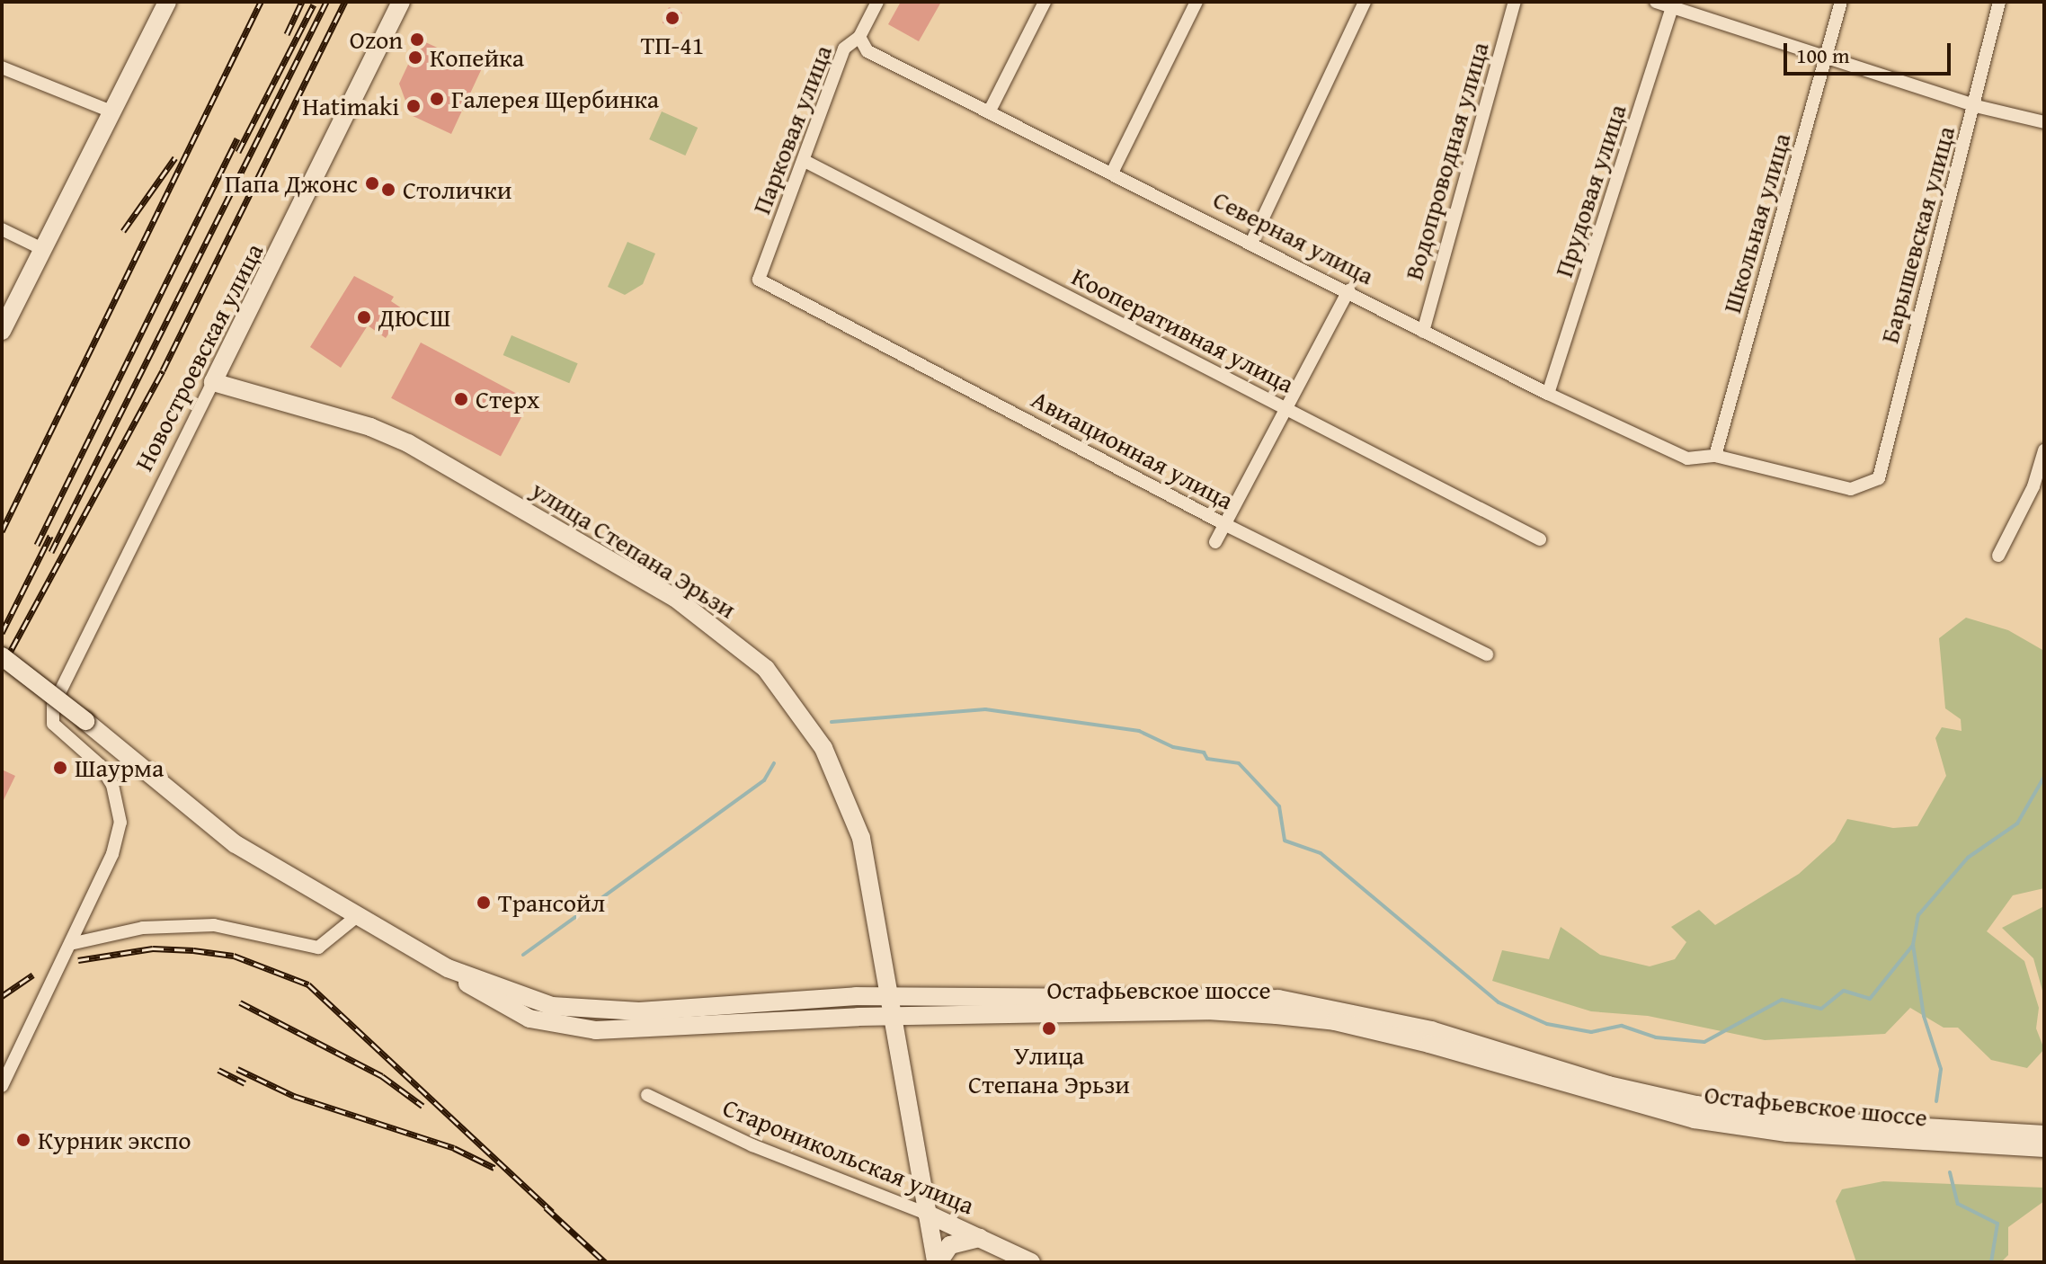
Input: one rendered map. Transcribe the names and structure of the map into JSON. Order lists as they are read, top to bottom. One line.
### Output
{"streets":{"main road":["Новостроевская улица","улица Степана Эрьзи","Остафьевское шоссе","Староникольская улица"],"street":["Парковая улица","Водопроводная улица","Прудовая улица","Школьная улица","Барышевская улица","Северная улица","Кооперативная улица","Авиационная улица"]},"crossings":[["Парковая улица","Северная улица"],["Парковая улица","Кооперативная улица"],["Парковая улица","Авиационная улица"],["Водопроводная улица","Северная улица"],["Прудовая улица","Северная улица"],["Школьная улица","Северная улица"],["Барышевская улица","Северная улица"],["Новостроевская улица","улица Степана Эрьзи"],["улица Степана Эрьзи","Остафьевское шоссе"],["улица Степана Эрьзи","Староникольская улица"]],"places":["ТП-41","Ozon","Копейка","Галерея Щербинка","Hatimaki","Папа Джонс","Столички","ДЮСШ","Стерх","Шаурма","Трансойл","Улица Степана Эрьзи","Курник экспо"],"scale_bar":"100 m"}
